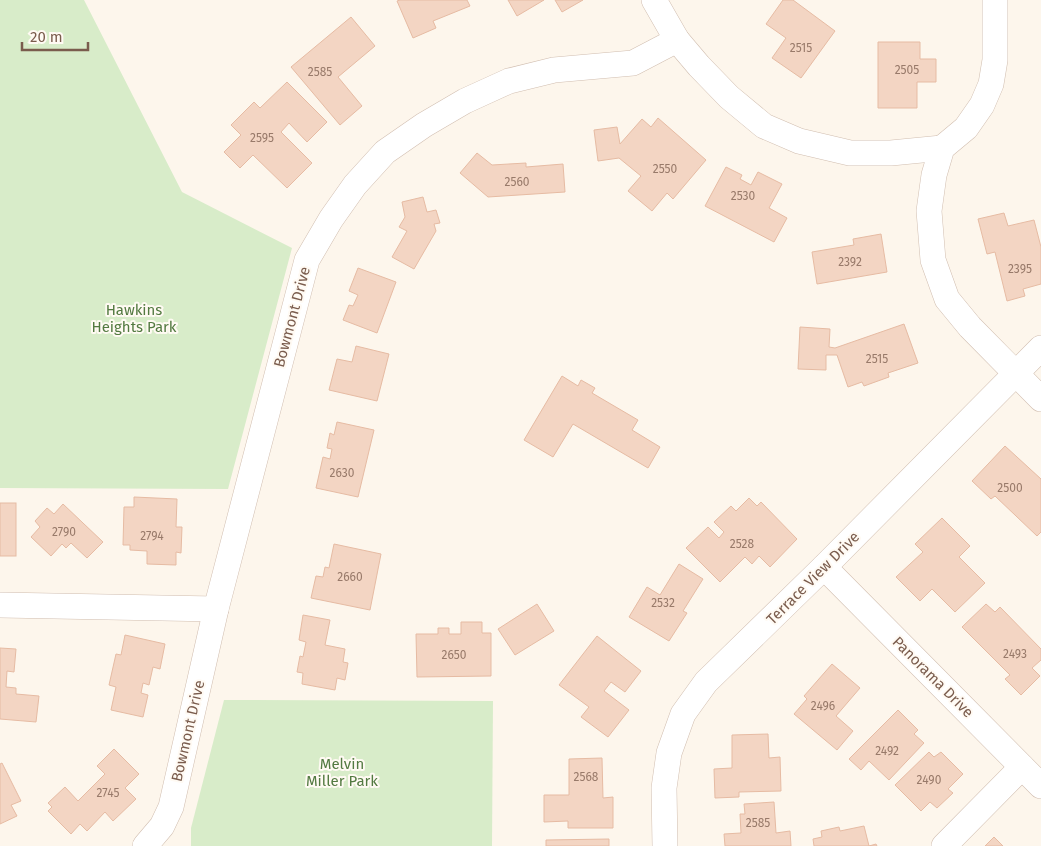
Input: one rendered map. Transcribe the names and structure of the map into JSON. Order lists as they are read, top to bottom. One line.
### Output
{"streets":{"street":["Bowmont Drive","Terrace View Drive","Panorama Drive"]},"crossings":[["Terrace View Drive","Panorama Drive"]],"parks":["Hawkins Heights Park","Melvin Miller Park"],"house_numbers":["2515","2505","2585","2595","2550","2560","2530","2392","2395","2515","2630","2500","2790","2794","2528","2660","2532","2493","2650","2496","2492","2568","2490","2745","2585"],"scale_bar":"20 m"}
